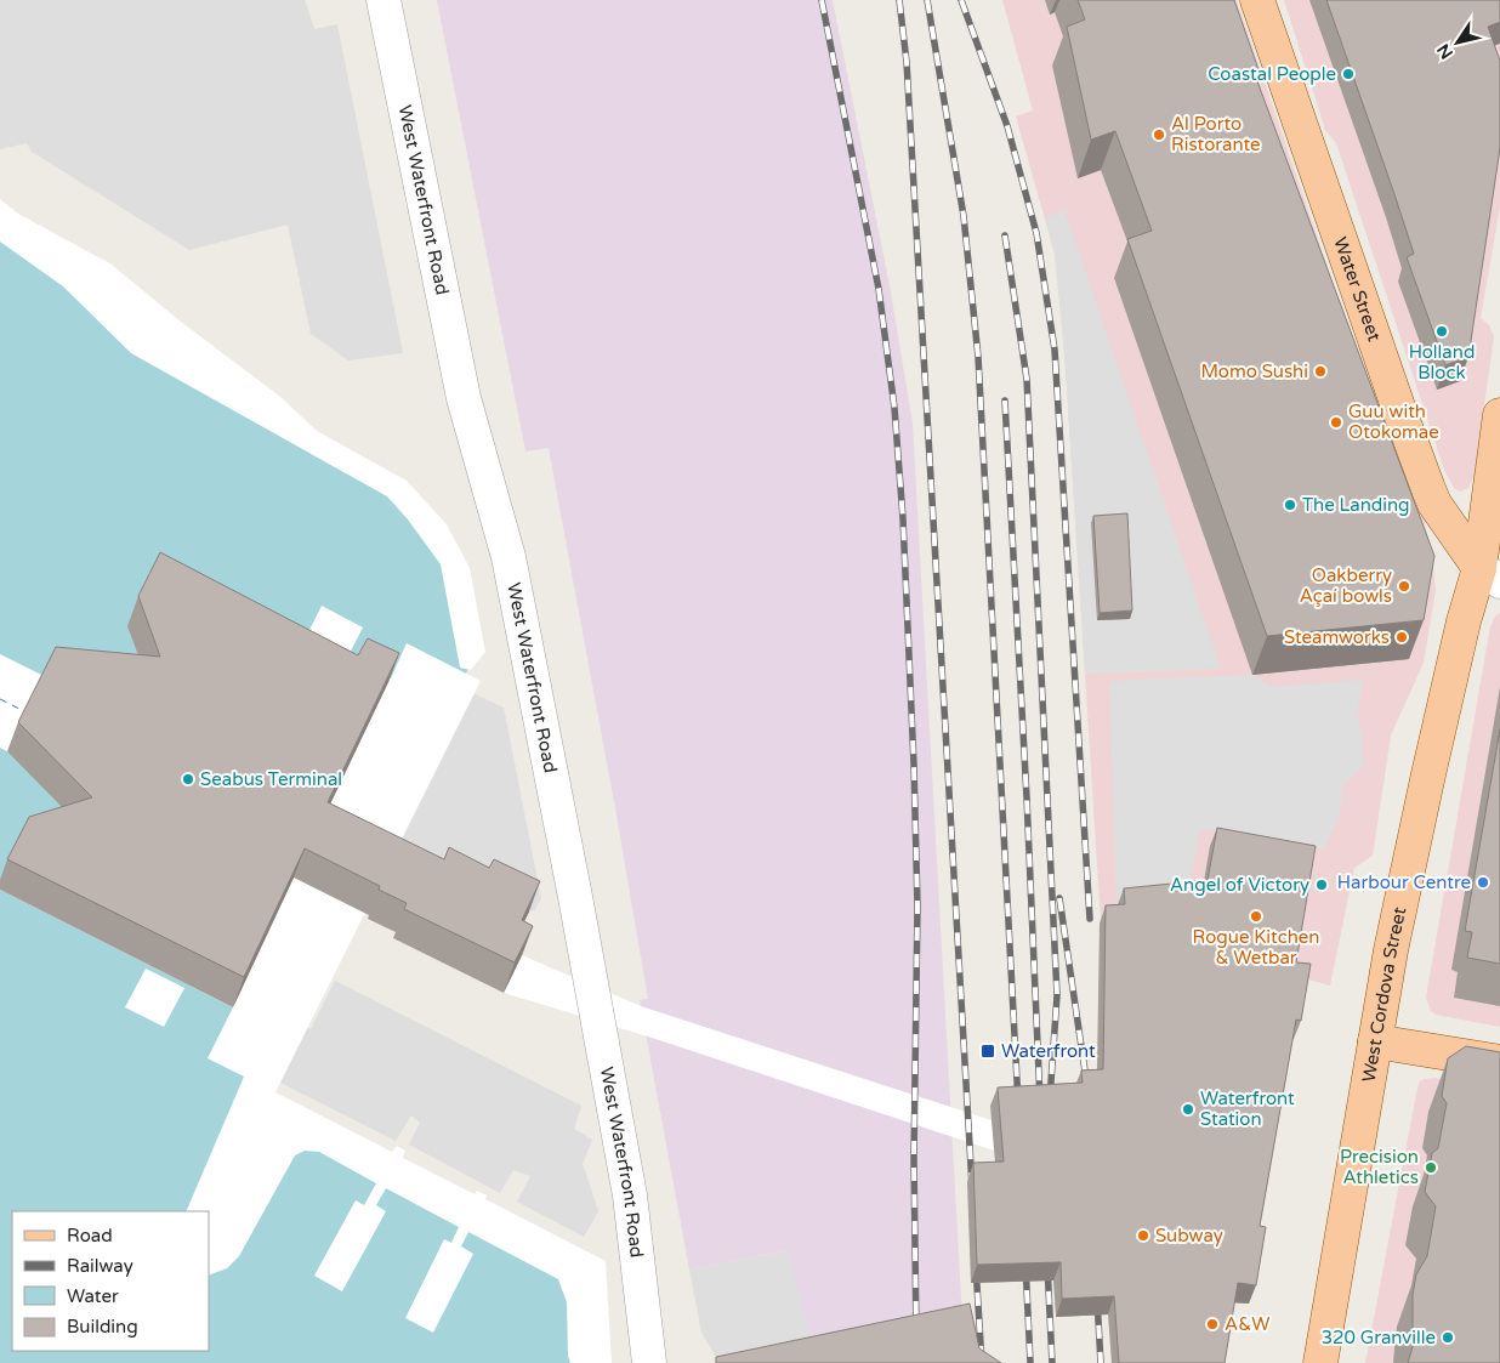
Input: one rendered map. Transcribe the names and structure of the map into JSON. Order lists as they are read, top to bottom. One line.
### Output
{"streets":{"main road":["Water Street","West Cordova Street"],"street":["West Waterfront Road"]},"crossings":[["Water Street","West Cordova Street"]],"places":{"other":["Coastal People","Al Porto Ristorante","Holland Block","Momo Sushi","Guu with Otokomae","The Landing","Oakberry Açaí bowls","Steamworks","Seabus Terminal","Harbour Centre","Angel of Victory","Rogue Kitchen & Wetbar","Waterfront Station","Precision Athletics","Subway","A&W","320 Granville"],"transit":["Waterfront"]},"legend":["Road","Railway","Water","Building"],"north":"bottom left"}
